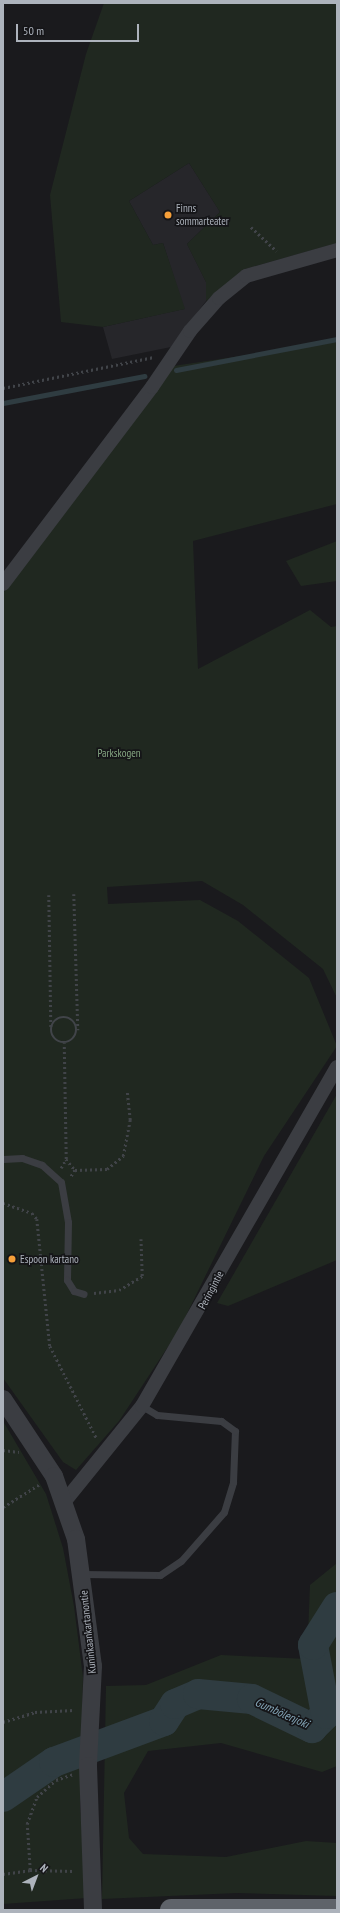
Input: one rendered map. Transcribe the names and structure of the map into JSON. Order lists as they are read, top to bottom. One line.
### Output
{"streets":{"street":["Peringintie","Kuninkaankartanontie"]},"crossings":[["Peringintie","Kuninkaankartanontie"]],"water":["Gumbölenjoki"],"parks":["Parkskogen"],"places":["Finns sommarteater","Espoon kartano"],"scale_bar":"50 m","north":"top right"}
